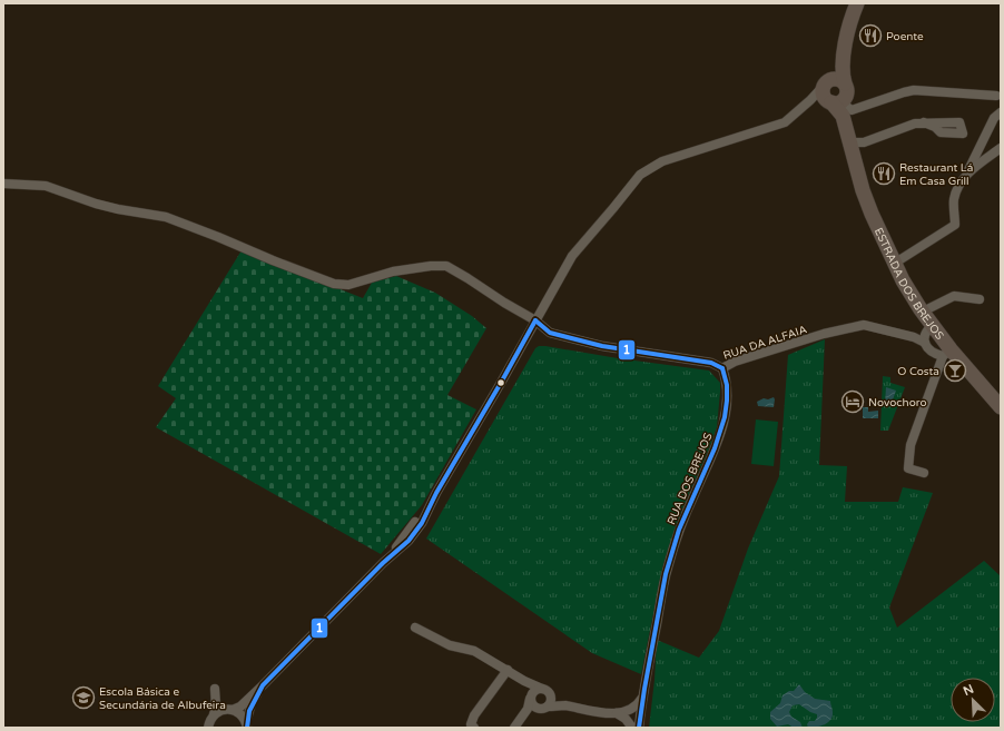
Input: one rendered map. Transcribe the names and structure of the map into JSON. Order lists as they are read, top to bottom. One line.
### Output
{"streets":{"main road":["ESTRADA DOS BREJOS"],"street":["RUA DA ALFAIA","RUA DOS BREJOS"]},"crossings":[["ESTRADA DOS BREJOS","RUA DA ALFAIA"],["RUA DA ALFAIA","RUA DOS BREJOS"]],"places":{"restaurant":["Poente","Restaurant Lá Em Casa Grill"],"bar":["O Costa"],"hotel":["Novochoro"],"school or university":["Escola Básica e Secundária de Albufeira"]},"lines":["transit line 1"],"north":"top left"}
